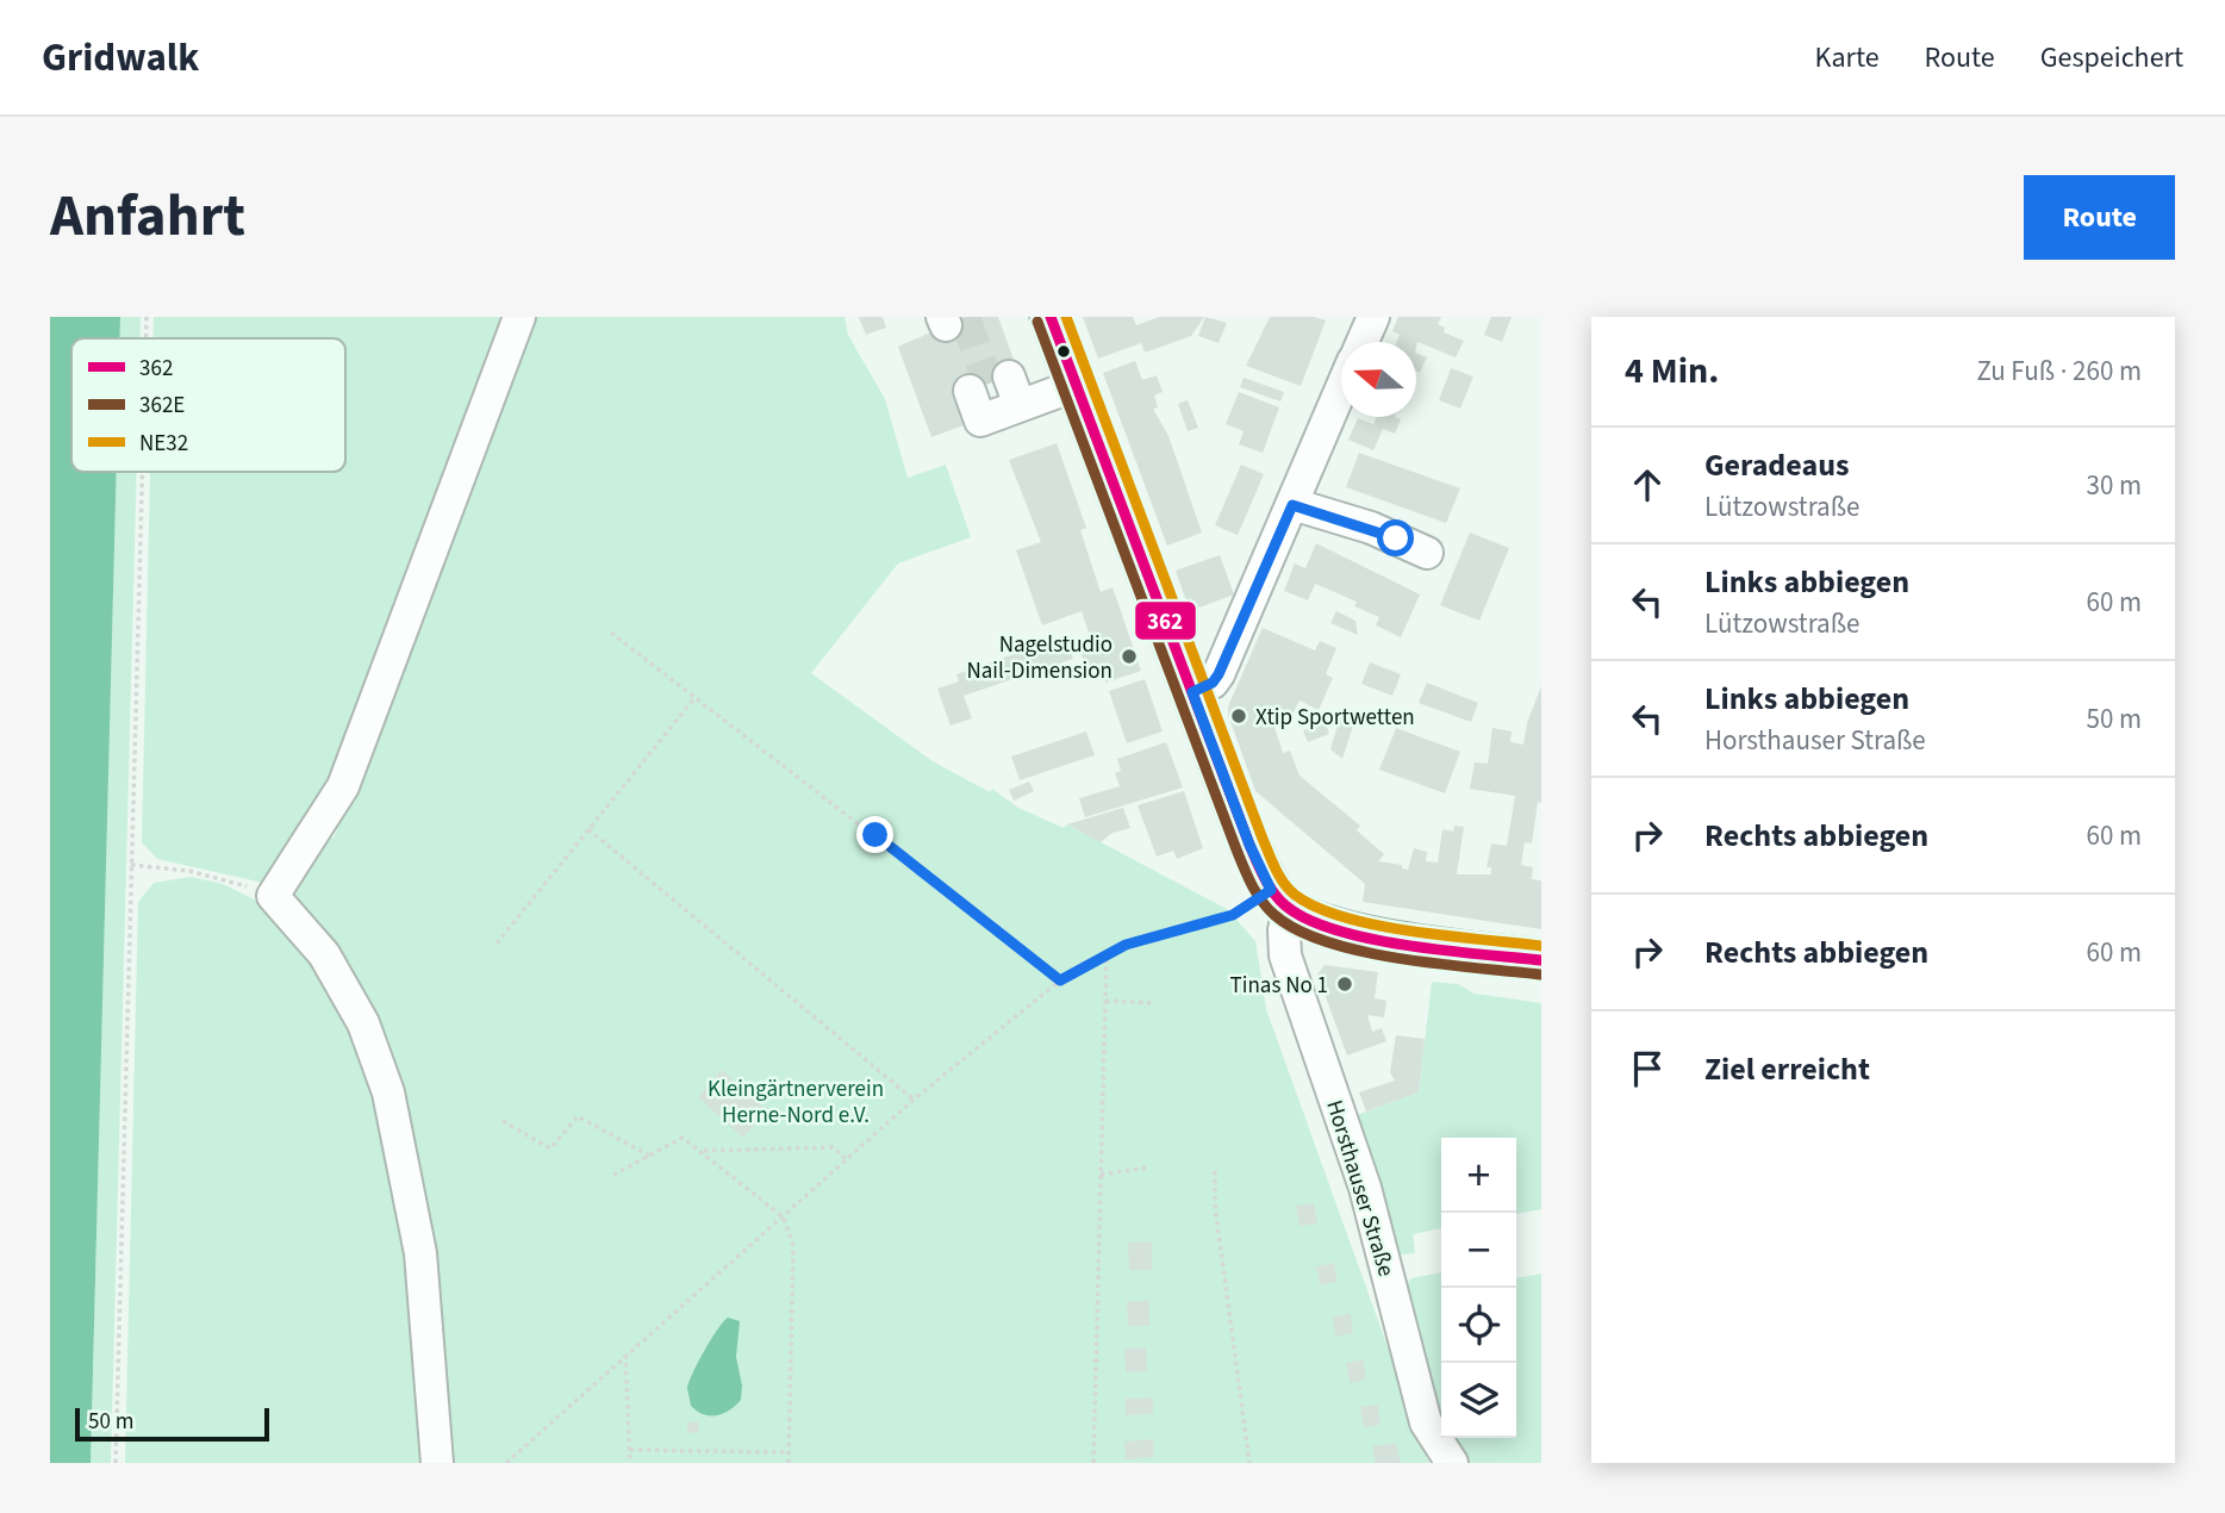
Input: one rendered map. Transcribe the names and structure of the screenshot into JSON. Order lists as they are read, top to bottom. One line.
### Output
{"streets":{"street":["Horsthauser Straße"]},"parks":["Kleingärtnerverein Herne-Nord e.V."],"places":["Nagelstudio Nail-Dimension","Xtip Sportwetten","Tinas No 1"],"lines":["transit line 362","transit line NE32","transit line 362E"],"legend":["362","362E","NE32"],"scale_bar":"50 m","north":"left","page":{"header":"Gridwalk","nav":["Karte","Route","Gespeichert"],"title":"Anfahrt","buttons":"Route","heading":["4 Min.","Zu Fuß · 260 m"],"list":[["Geradeaus","Lützowstraße","30 m"],["Links abbiegen","Lützowstraße","60 m"],["Links abbiegen","Horsthauser Straße","50 m"],["Rechts abbiegen","60 m"],["Rechts abbiegen","60 m"],"Ziel erreicht"],"map_buttons":["+","−"],"scale":"50 m"}}
